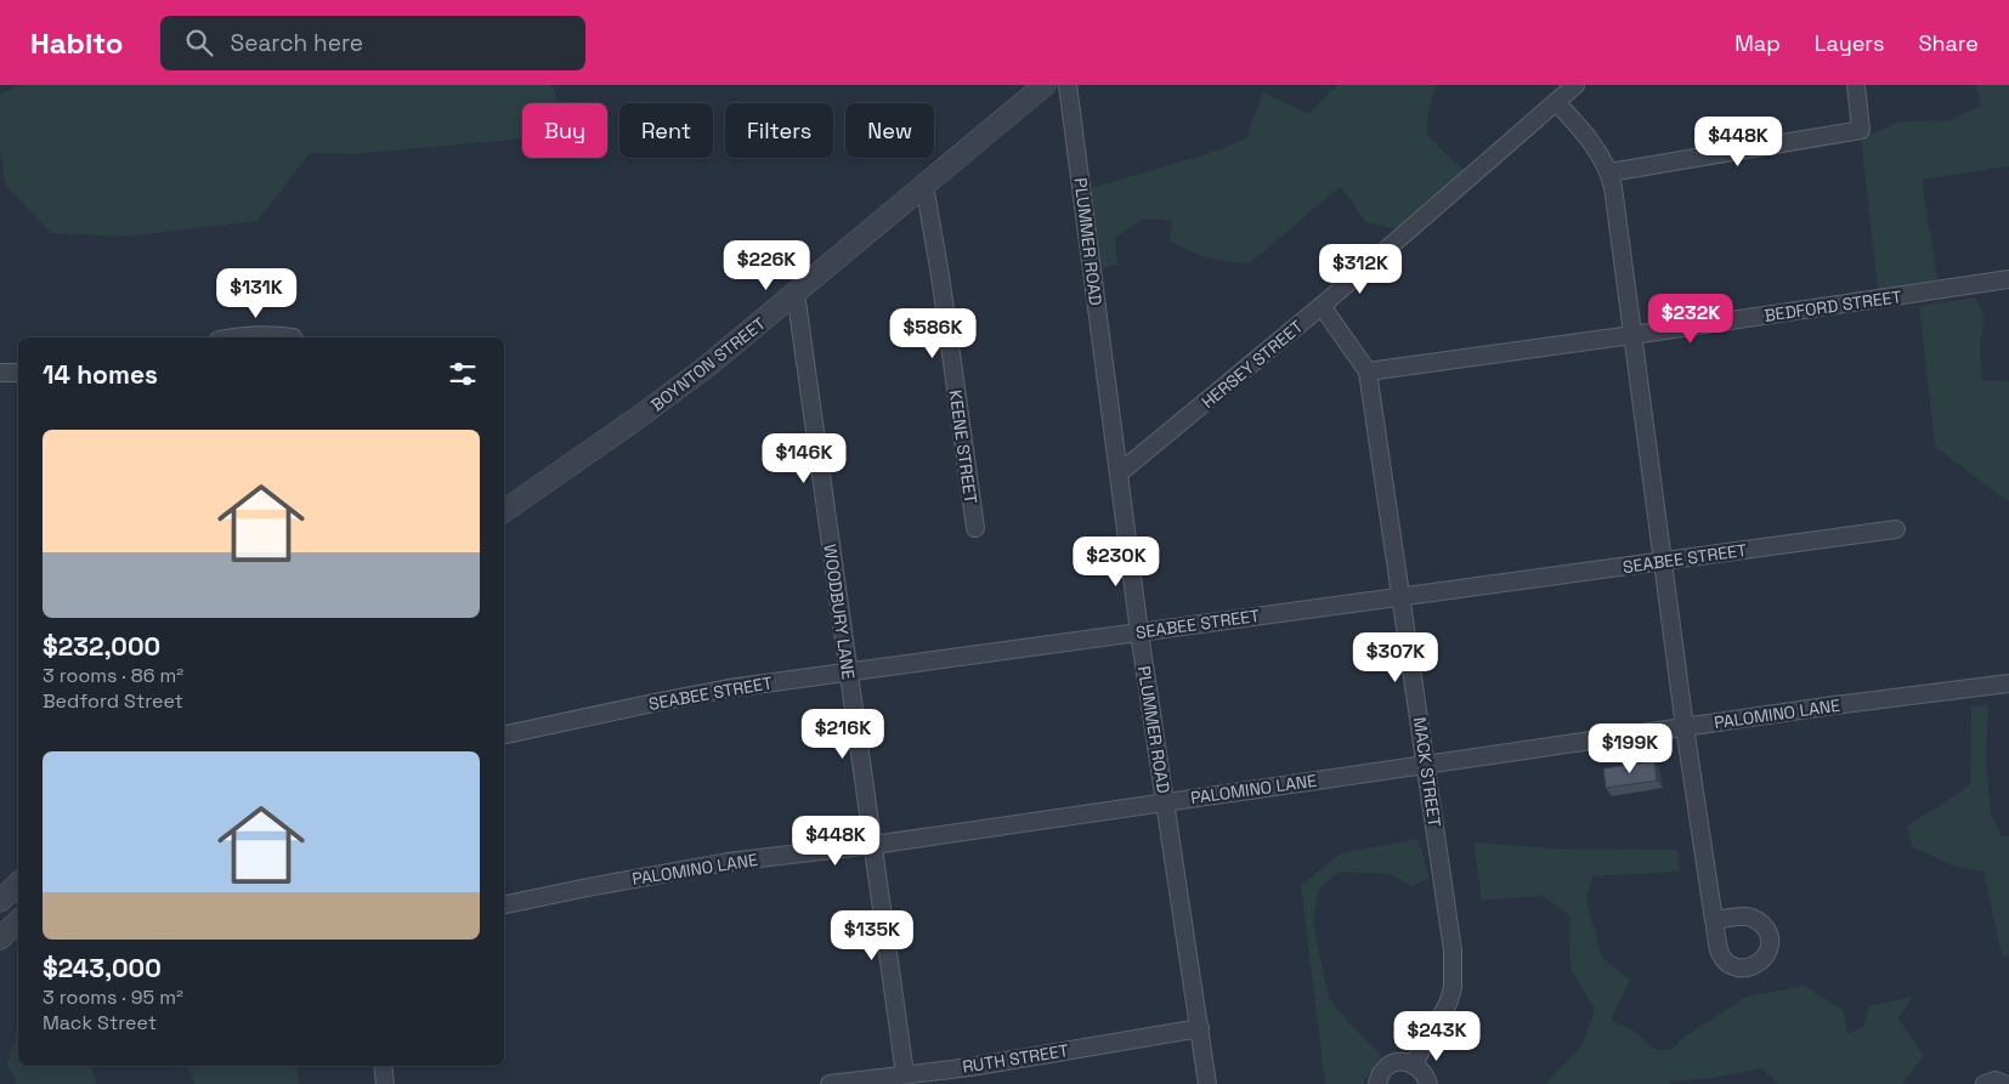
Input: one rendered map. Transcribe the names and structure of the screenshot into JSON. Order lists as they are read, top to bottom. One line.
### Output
{"streets":{"street":["PLUMMER ROAD","BEDFORD STREET","BOYNTON STREET","HERSEY STREET","KEENE STREET","SEABEE STREET","WOODBURY LANE","PALOMINO LANE","MACK STREET","RUTH STREET"]},"crossings":[["PLUMMER ROAD","HERSEY STREET"],["PLUMMER ROAD","SEABEE STREET"],["PLUMMER ROAD","PALOMINO LANE"],["PLUMMER ROAD","RUTH STREET"],["BEDFORD STREET","MACK STREET"],["BOYNTON STREET","KEENE STREET"],["BOYNTON STREET","WOODBURY LANE"],["HERSEY STREET","MACK STREET"],["SEABEE STREET","WOODBURY LANE"],["SEABEE STREET","MACK STREET"],["WOODBURY LANE","PALOMINO LANE"],["WOODBURY LANE","RUTH STREET"],["PALOMINO LANE","MACK STREET"]],"page":{"header":"Habito","search":"Search here","nav":["Map","Layers","Share"],"chip":["Buy","Rent","Filters","New"],"price":["$448K","$226K","$312K","$131K","$232K","$586K","$146K","$230K","$307K","$216K","$199K","$448K","$135K","$243K"],"heading":"14 homes","list":[{"name":"$232,000","note":"3 rooms · 86 m² · Bedford Street"},{"name":"$243,000","note":"3 rooms · 95 m² · Mack Street"}]}}
